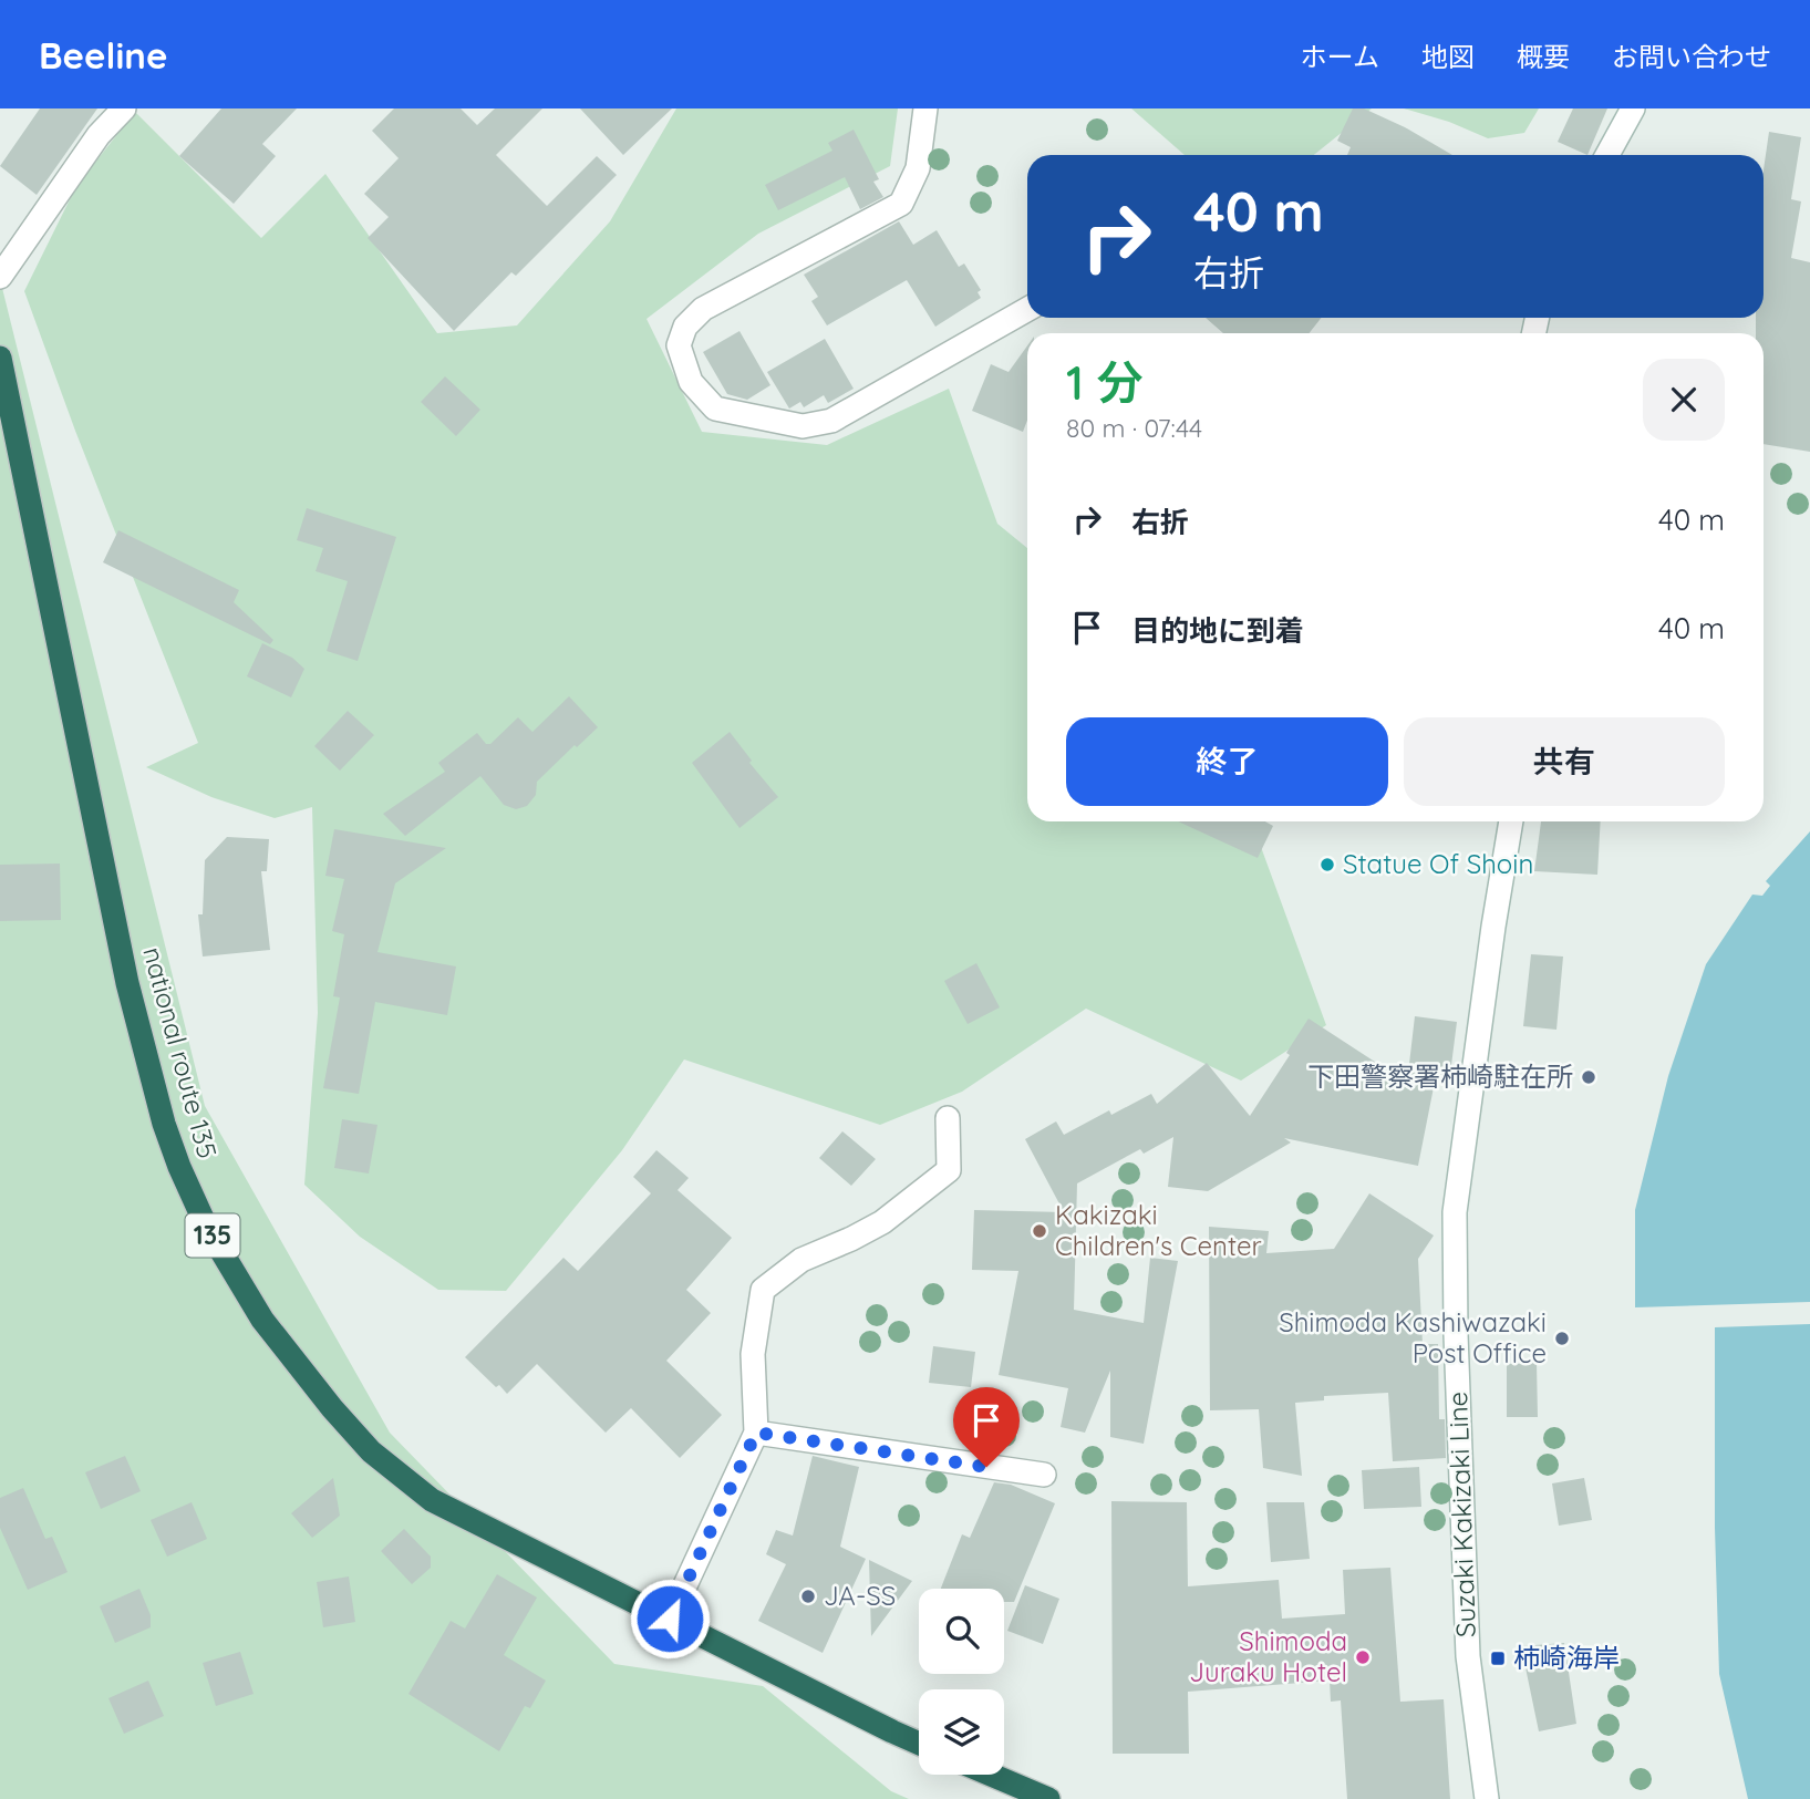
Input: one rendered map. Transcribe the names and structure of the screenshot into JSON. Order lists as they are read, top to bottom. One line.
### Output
{"streets":{"highway":["national route 135","135"],"street":["Suzaki Kakizaki Line"]},"places":{"other":["Statue Of Shoin","下田警察署柿崎駐在所","Kakizaki Children's Center","Shimoda Kashiwazaki Post Office","JA-SS","Shimoda Juraku Hotel"],"transit":["柿崎海岸"]},"page":{"header":"Beeline","nav":["ホーム","地図","概要","お問い合わせ"],"turn":["40 m","右折"],"heading":["1 分","80 m · 07:44"],"list":[{"name":"右折","value":"40 m"},{"name":"目的地に到着","value":"40 m"}],"buttons":["終了","共有"]}}
